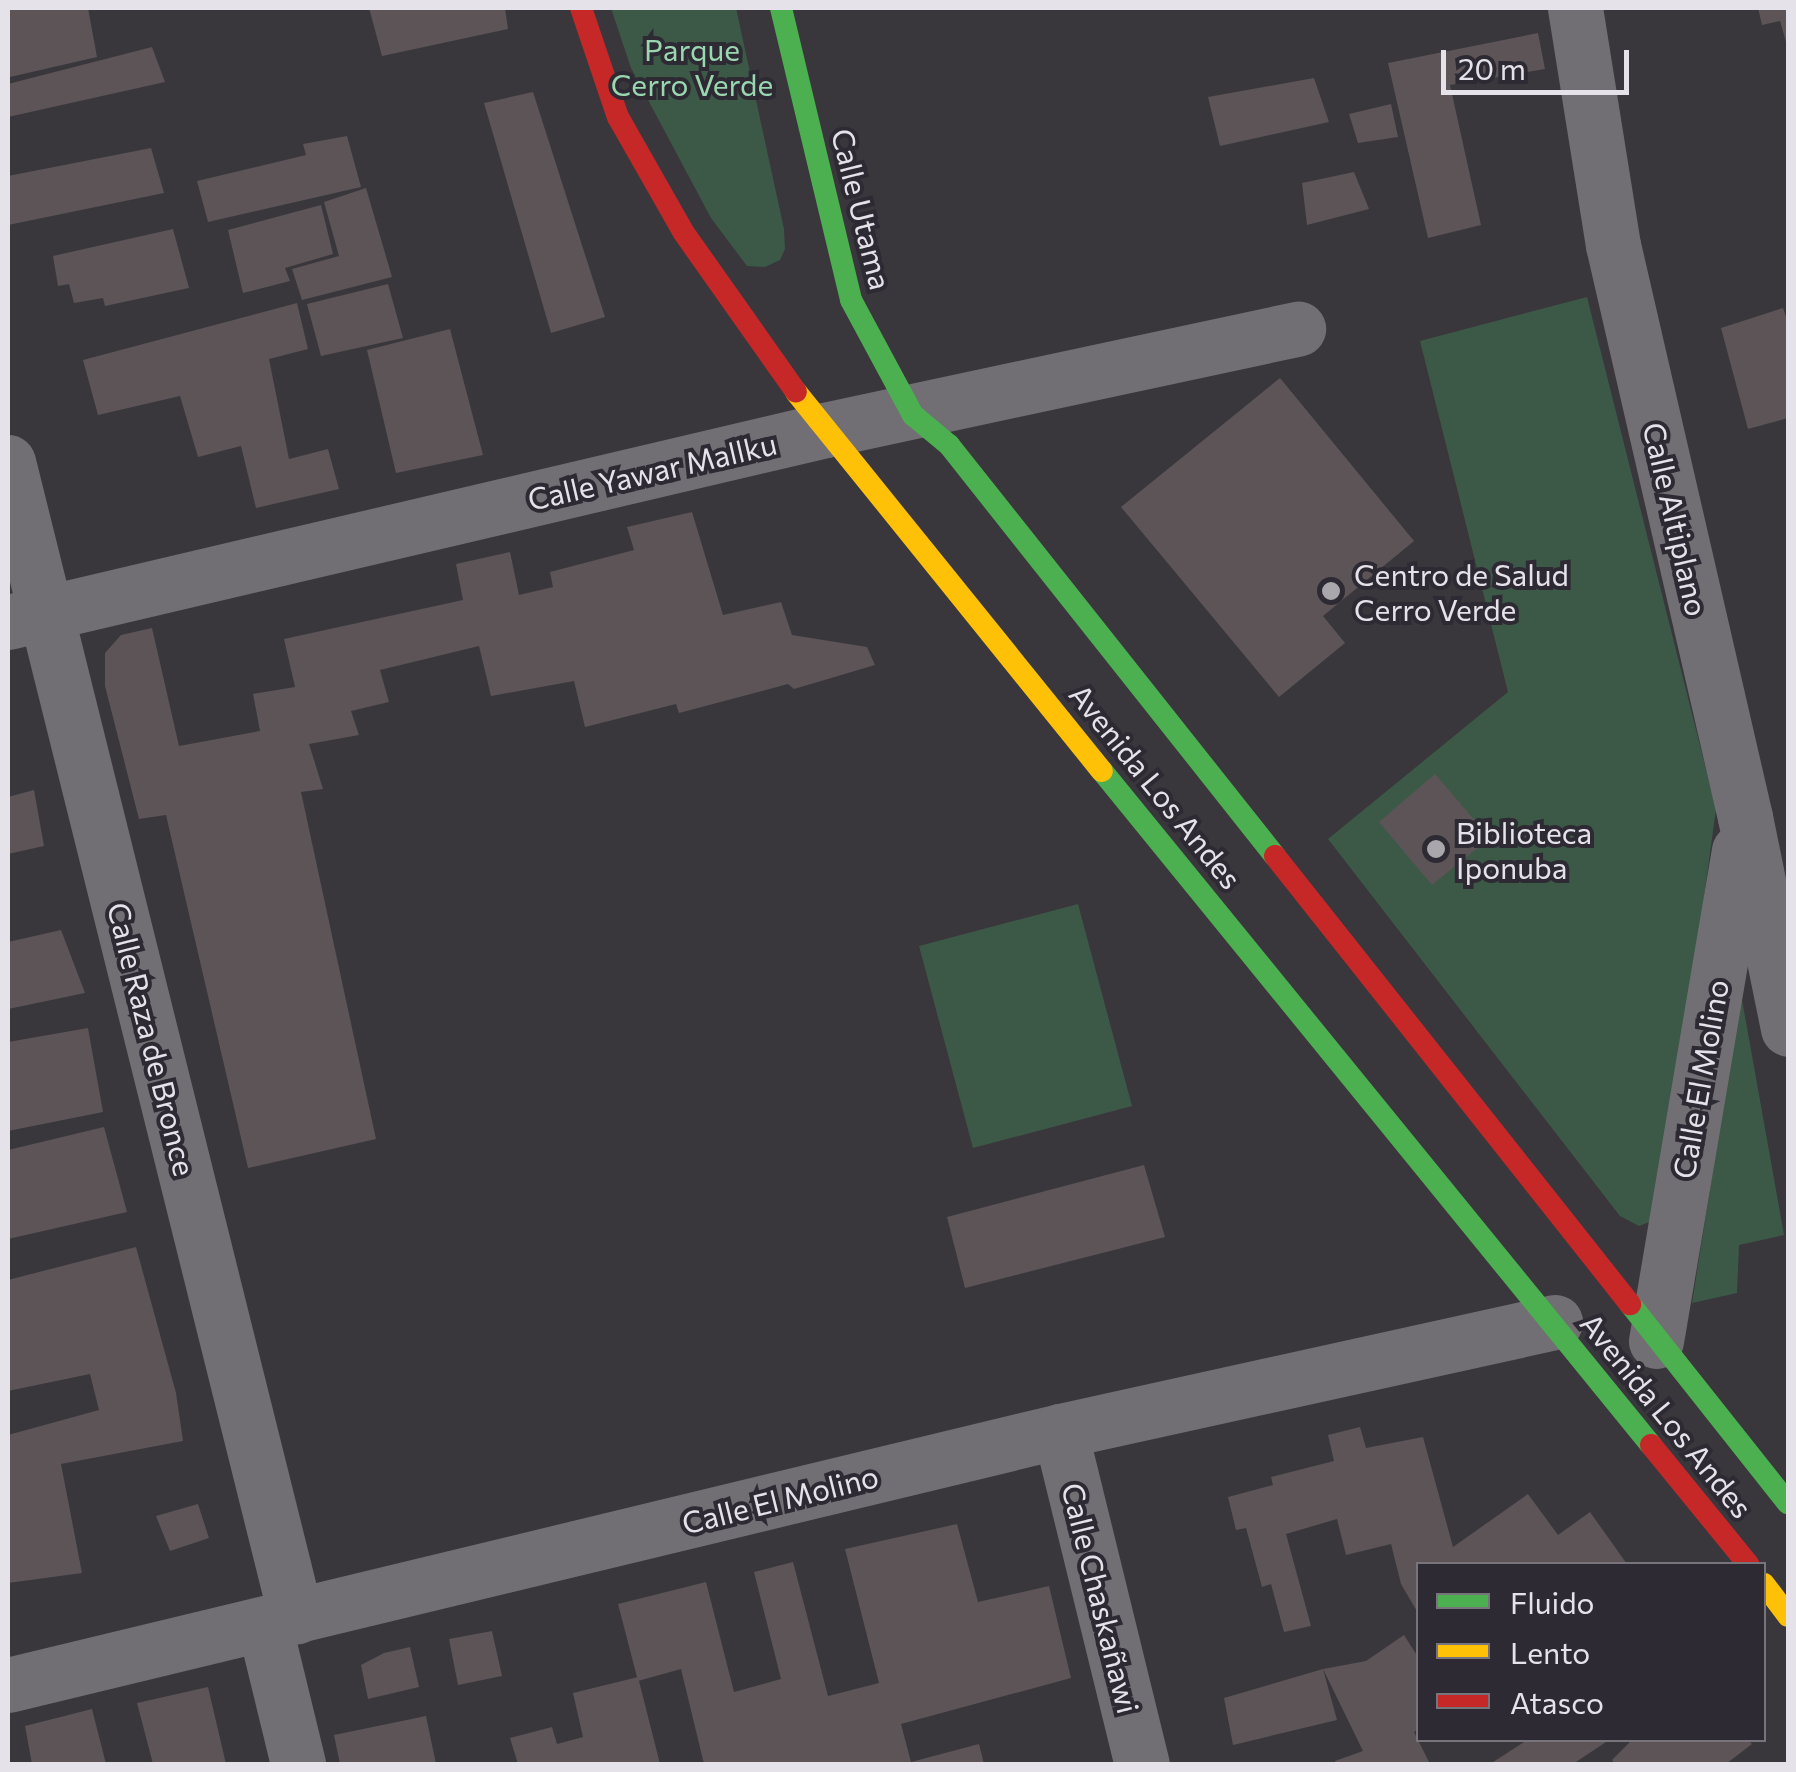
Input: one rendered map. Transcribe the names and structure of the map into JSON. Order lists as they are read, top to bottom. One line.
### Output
{"streets":{"street":["Calle Utama","Calle Yawar Mallku","Calle Altiplano","Avenida Los Andes","Calle Raza de Bronce","Calle El Molino","Calle Chaskañawi"]},"crossings":[["Calle Utama","Calle Yawar Mallku"],["Calle Utama","Avenida Los Andes"],["Calle Yawar Mallku","Avenida Los Andes"],["Calle Yawar Mallku","Calle Raza de Bronce"],["Calle Altiplano","Calle El Molino"],["Avenida Los Andes","Calle El Molino"],["Calle Raza de Bronce","Calle El Molino"],["Calle El Molino","Calle Chaskañawi"]],"parks":["Parque Cerro Verde"],"places":["Centro de Salud Cerro Verde","Biblioteca Iponuba"],"legend":["Fluido","Lento","Atasco"],"scale_bar":"20 m"}
